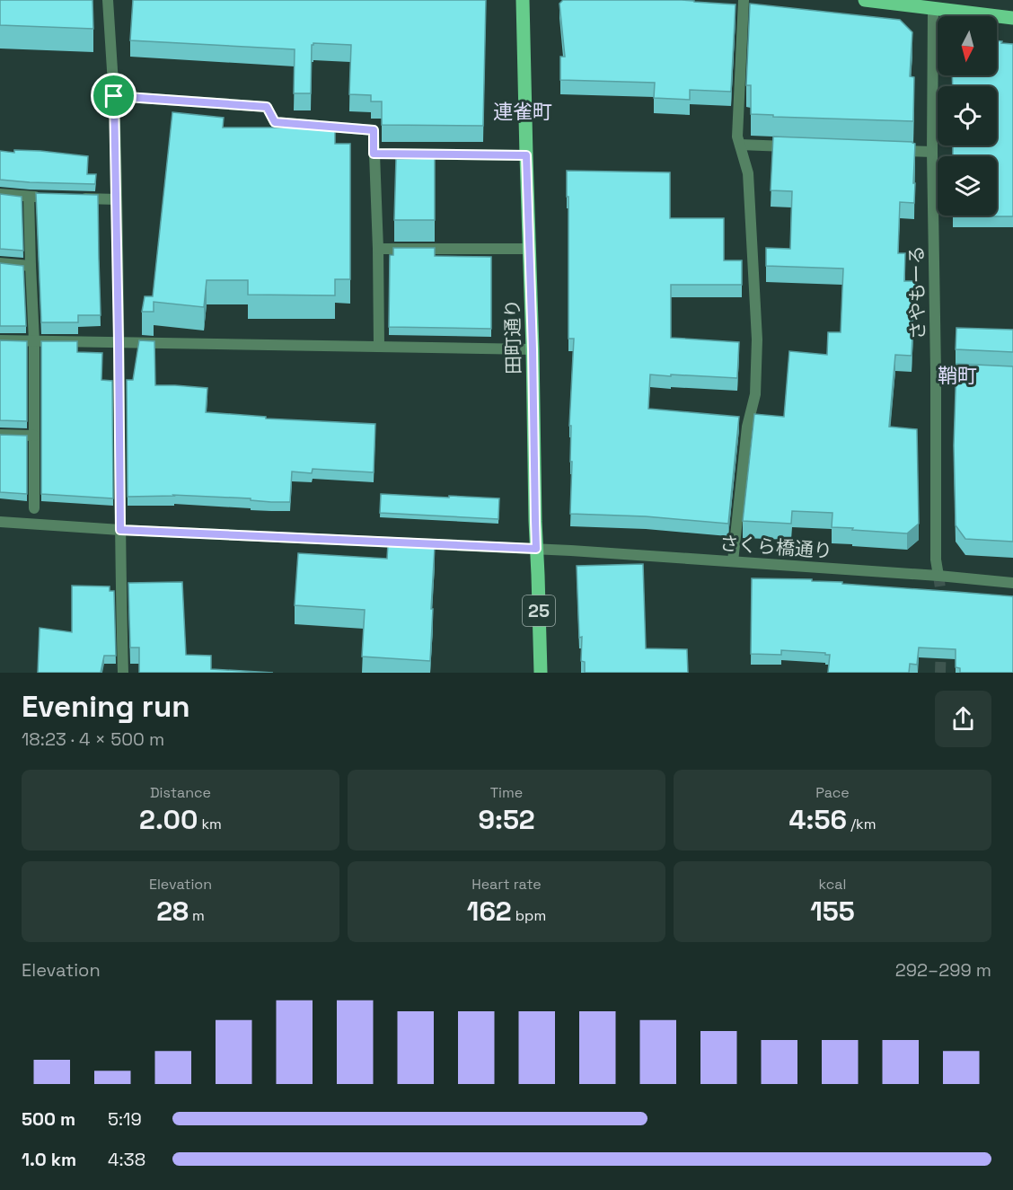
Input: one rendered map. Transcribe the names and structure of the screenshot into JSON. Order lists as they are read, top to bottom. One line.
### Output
{"streets":{"main road":["田町通り","25"],"street":["さやもーる","さくら橋通り"]},"crossings":[["さやもーる","さくら橋通り"],["田町通り","さくら橋通り"]],"districts":["連雀町","鞘町"],"north":"bottom","page":{"heading":["Evening run","18:23 · 4 × 500 m"],"stats":[["Distance","2.00 km"],["Time","9:52"],["Pace","4:56 /km"],["Elevation","28 m"],["Heart rate","162 bpm"],["kcal","155"]],"chart":["Elevation","292–299 m"],"list":[{"name":"500 m","note":"5:19"},{"name":"1.0 km","note":"4:38"}]}}
